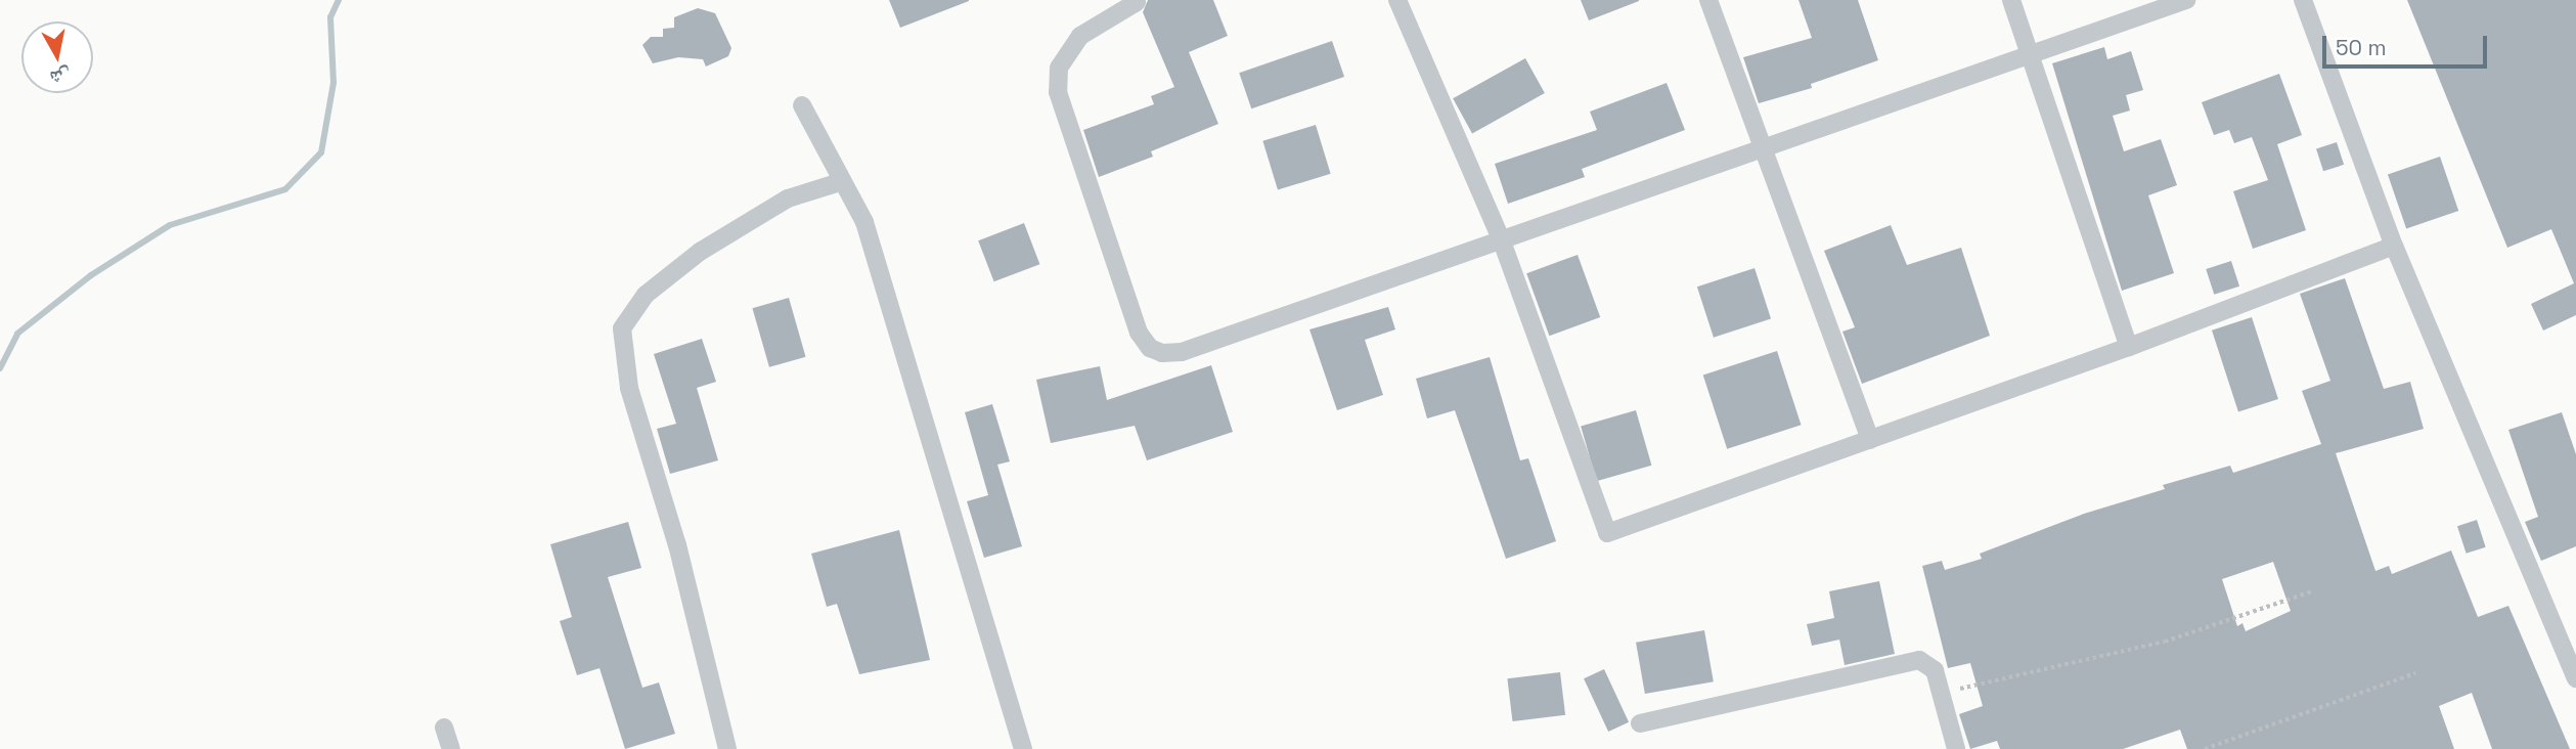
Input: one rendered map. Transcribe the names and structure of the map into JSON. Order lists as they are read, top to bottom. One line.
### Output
{"scale_bar":"50 m","north":"bottom"}
